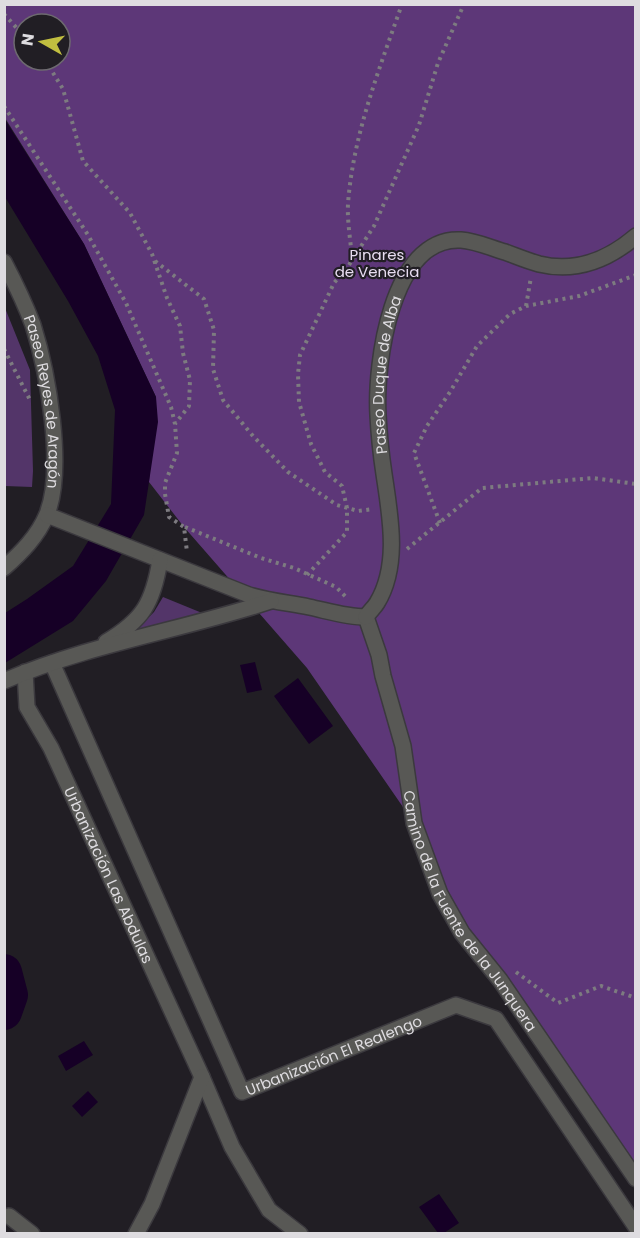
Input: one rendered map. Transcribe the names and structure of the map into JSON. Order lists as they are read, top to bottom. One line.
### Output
{"streets":{"street":["Paseo Duque de Alba","Paseo Reyes de Aragón","Urbanización Las Abdulas","Camino de la Fuente de la Junquera","Urbanización El Realengo"]},"crossings":[["Paseo Duque de Alba","Camino de la Fuente de la Junquera"]],"parks":["Pinares de Venecia"],"north":"left"}
